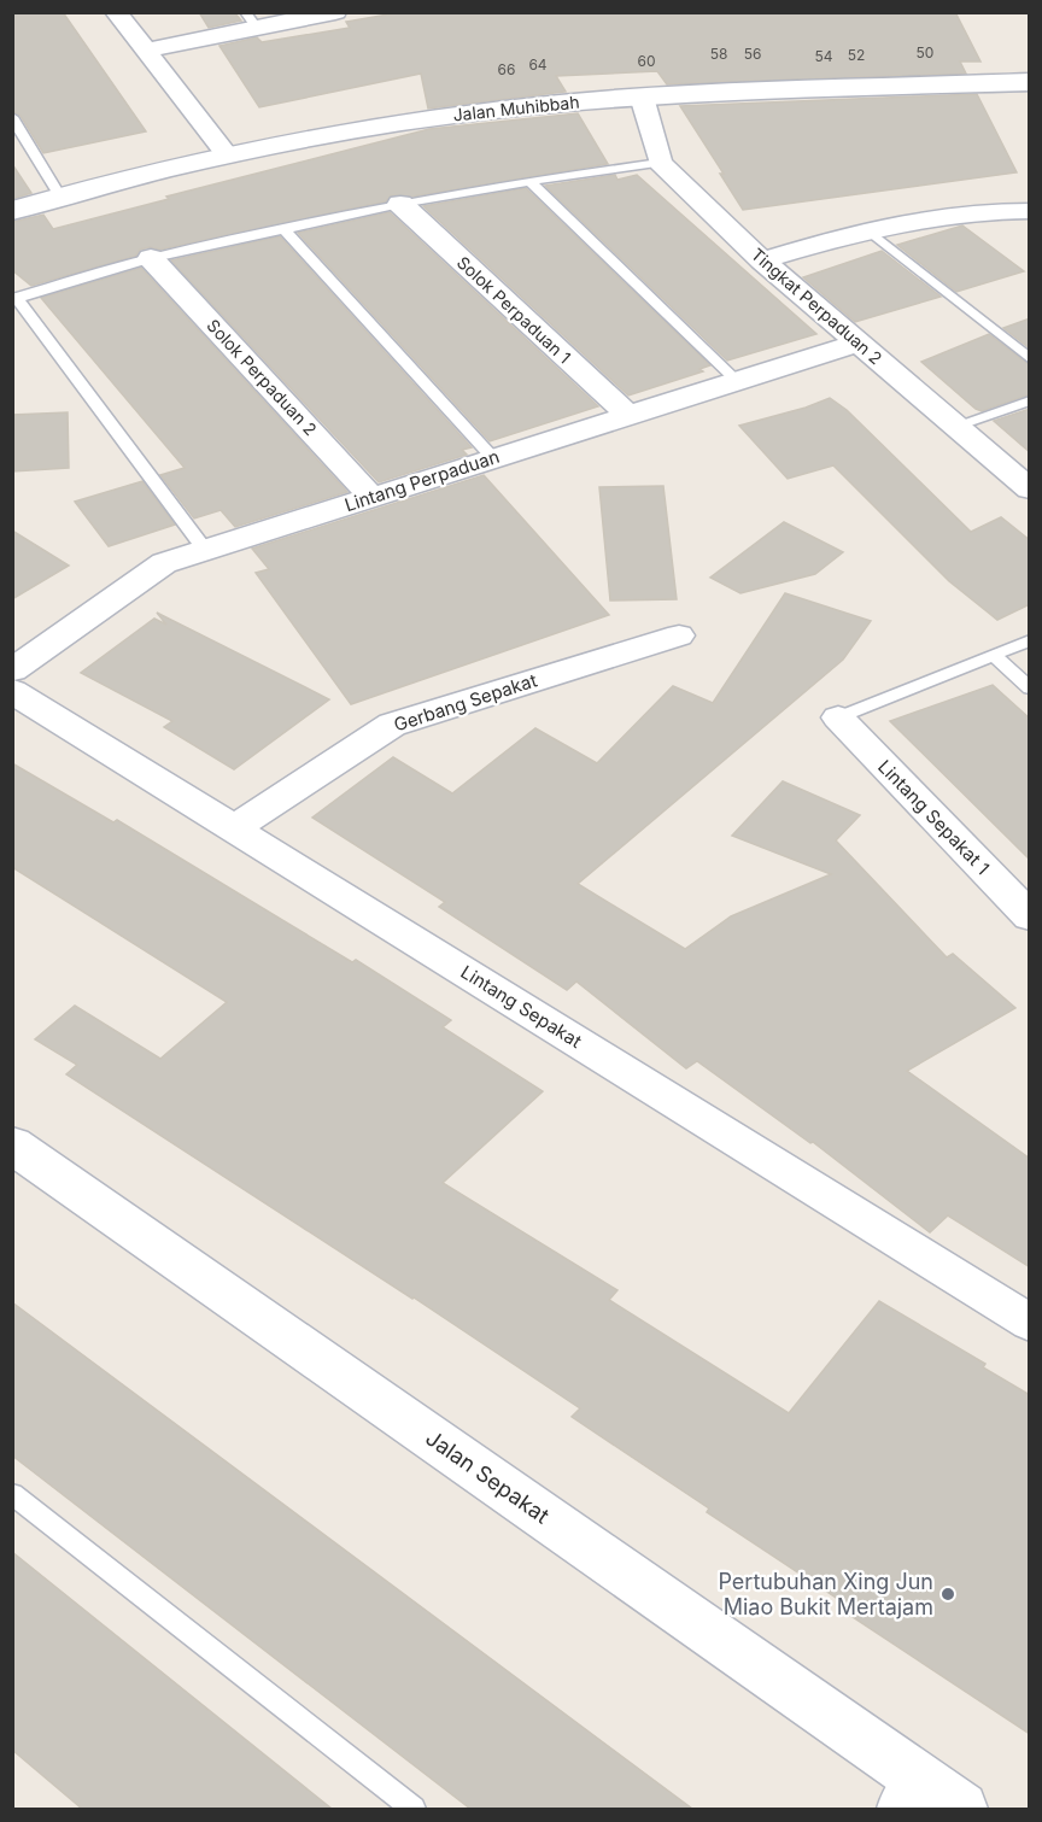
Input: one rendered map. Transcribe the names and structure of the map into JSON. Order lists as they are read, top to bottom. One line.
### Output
{"streets":{"street":["Jalan Muhibbah","Tingkat Perpaduan 2","Solok Perpaduan 1","Solok Perpaduan 2","Lintang Perpaduan","Gerbang Sepakat","Lintang Sepakat 1","Lintang Sepakat","Jalan Sepakat"]},"crossings":[["Tingkat Perpaduan 2","Lintang Perpaduan"],["Solok Perpaduan 1","Lintang Perpaduan"],["Solok Perpaduan 2","Lintang Perpaduan"],["Gerbang Sepakat","Lintang Sepakat"]],"places":["Pertubuhan Xing Jun Miao Bukit Mertajam"],"house_numbers":["50","58","56","52","54","60","64","66"]}
